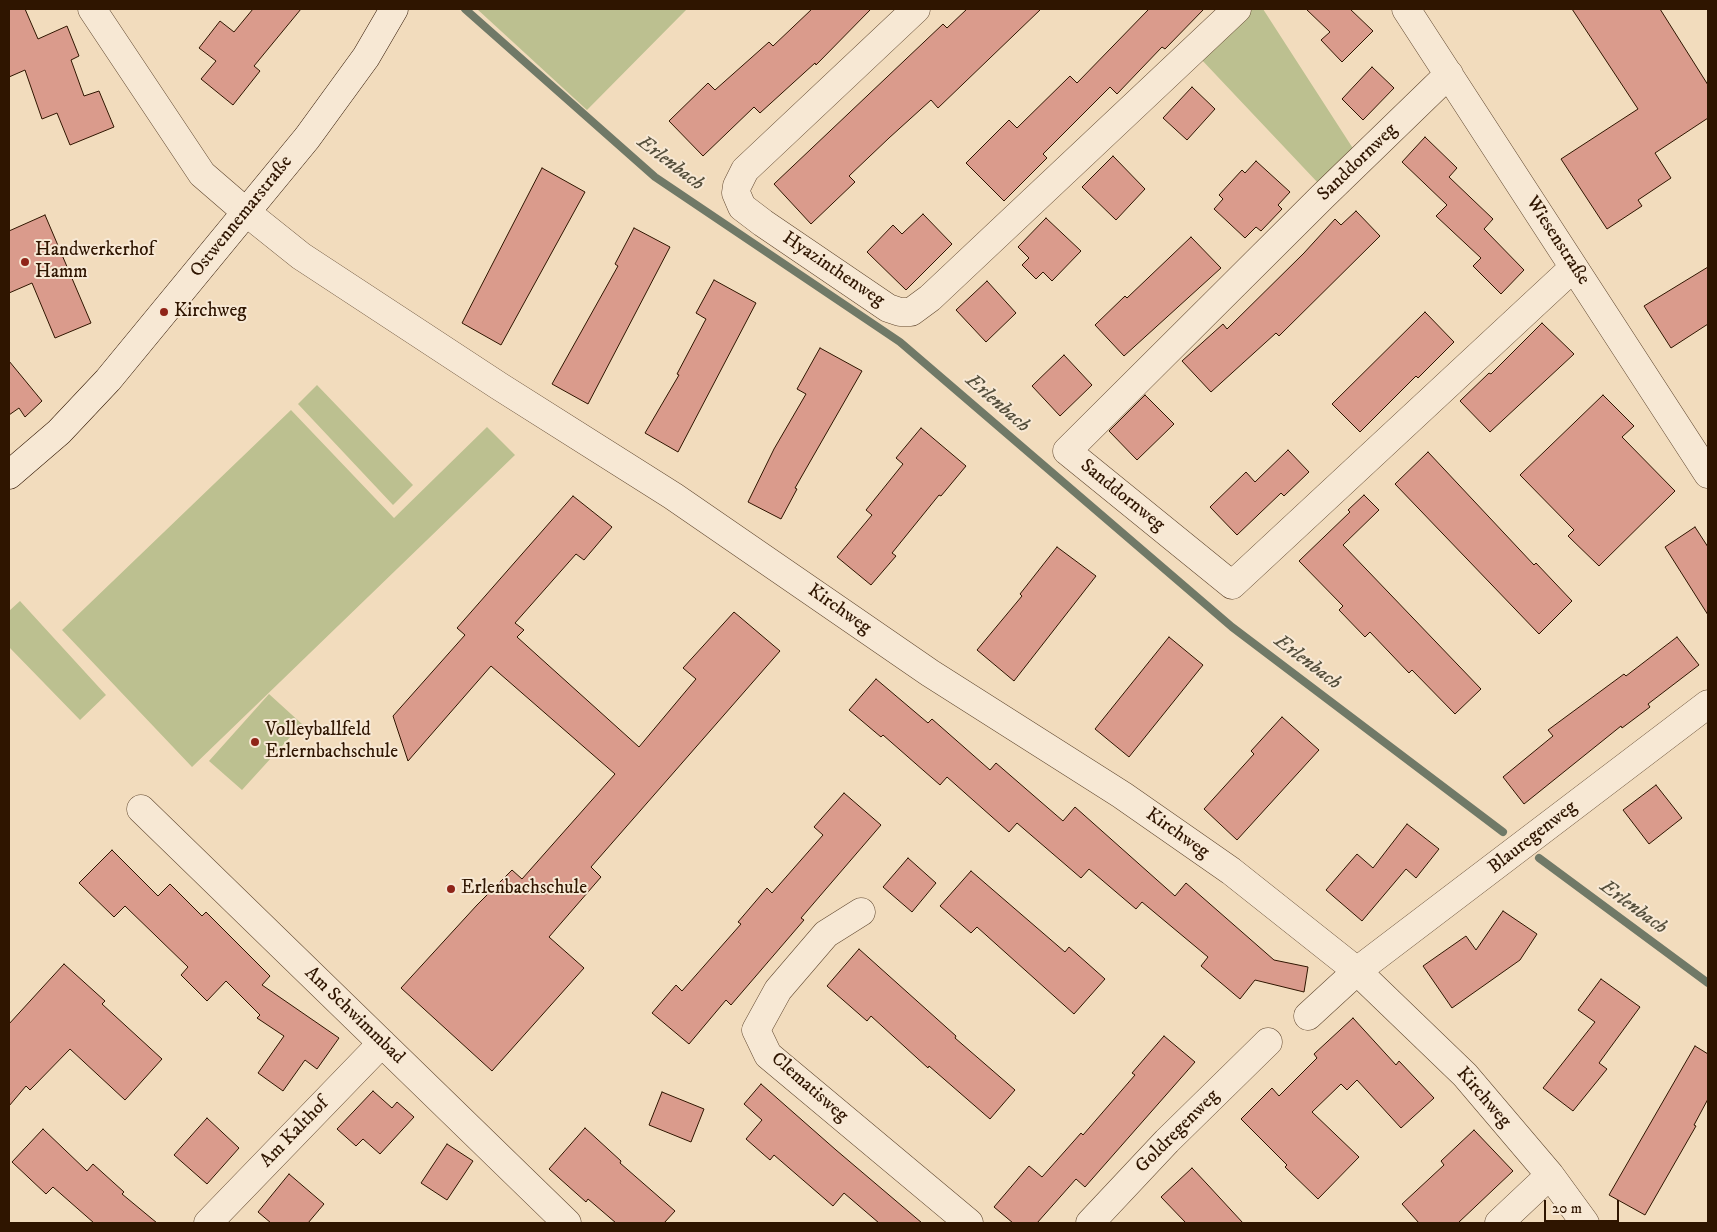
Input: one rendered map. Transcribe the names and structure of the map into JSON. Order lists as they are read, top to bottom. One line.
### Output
{"streets":{"street":["Sanddornweg","Ostwennemarstraße","Wiesenstraße","Hyazinthenweg","Kirchweg","Blauregenweg","Am Schwimmbad","Clematisweg","Goldregenweg","Am Kalthof"]},"crossings":[["Sanddornweg","Wiesenstraße"],["Ostwennemarstraße","Kirchweg"],["Kirchweg","Blauregenweg"],["Am Schwimmbad","Am Kalthof"]],"water":["Erlenbach"],"places":["Handwerkerhof Hamm","Kirchweg","Volleyballfeld Erlernbachschule","Erlenbachschule"],"scale_bar":"20 m"}
